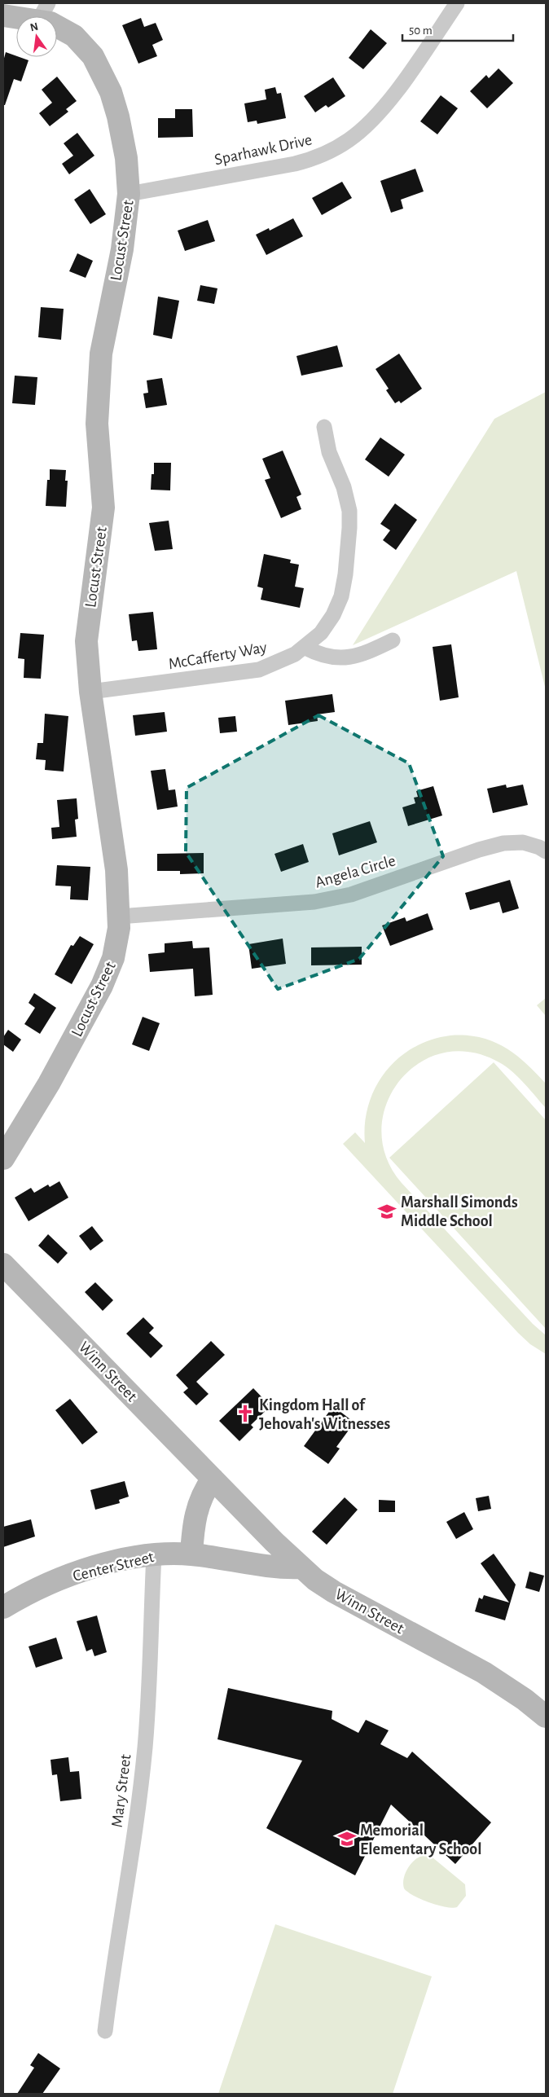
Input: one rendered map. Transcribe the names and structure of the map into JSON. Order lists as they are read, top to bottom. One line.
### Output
{"streets":{"street":["Sparhawk Drive","Locust Street","McCafferty Way","Angela Circle","Winn Street","Center Street","Mary Street"]},"crossings":[["Sparhawk Drive","Locust Street"],["Locust Street","McCafferty Way"],["Locust Street","Angela Circle"],["Winn Street","Center Street"],["Center Street","Mary Street"]],"places":{"school or university":["Marshall Simonds Middle School","Memorial Elementary School"],"church":["Kingdom Hall of Jehovah's Witnesses"]},"scale_bar":"50 m","north":"top"}
